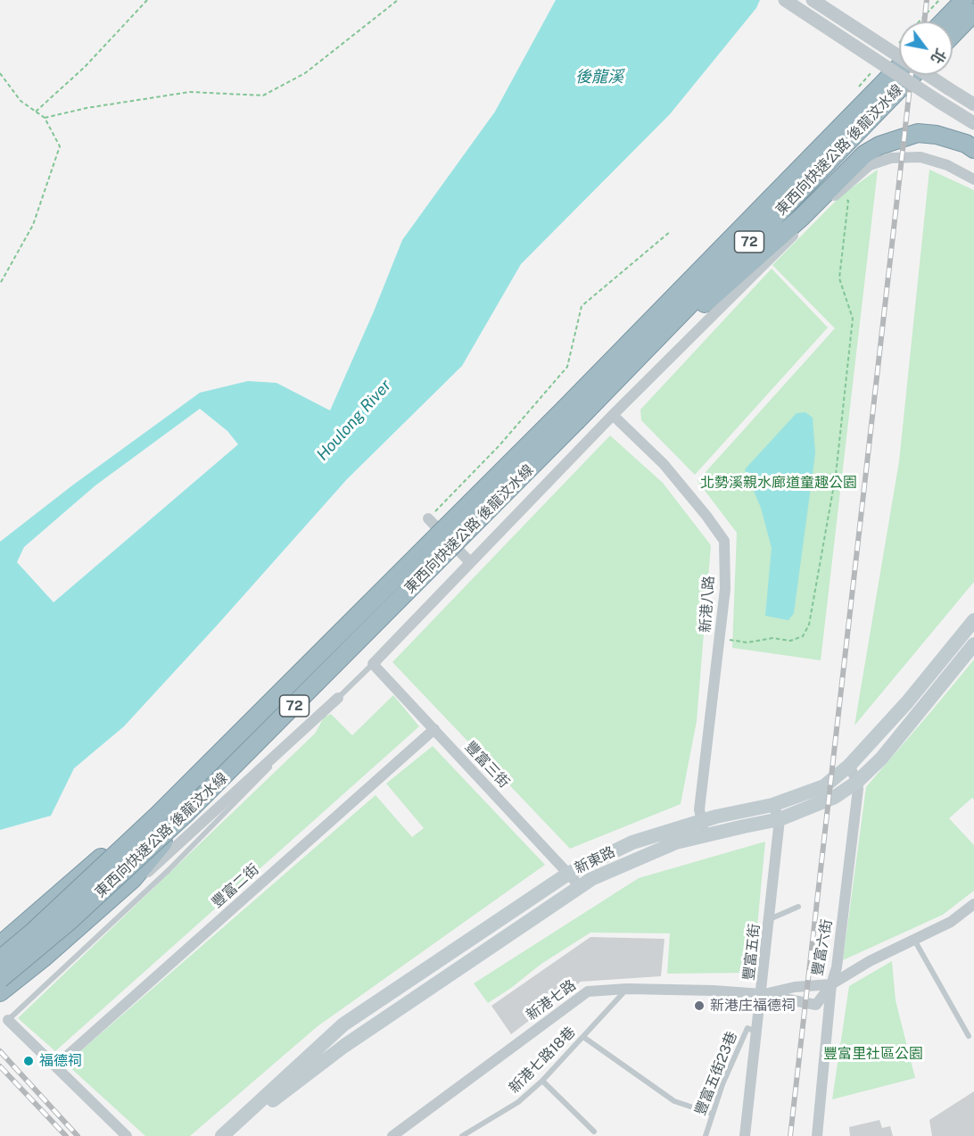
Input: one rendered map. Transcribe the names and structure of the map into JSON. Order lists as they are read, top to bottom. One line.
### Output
{"streets":{"highway":["東西向快速公路 後龍汶水線","72"],"main road":["新東路"],"street":["新港八路","豐富三街","豐富二街","豐富六街","豐富五街","新港七路"],"lane":["新港七路18巷","豐富五街23巷"]},"crossings":[["新港八路","新東路"],["豐富三街","新東路"],["豐富三街","豐富二街"],["新東路","豐富六街"],["新東路","豐富五街"],["豐富六街","新港七路"],["豐富五街","新港七路"],["豐富五街","豐富五街23巷"],["新港七路","新港七路18巷"]],"water":["後龍溪","Houlong River"],"parks":["北勢溪親水廊道童趣公園","豐富里社區公園"],"places":["新港庄福德祠","福德祠"],"north":"bottom right"}
